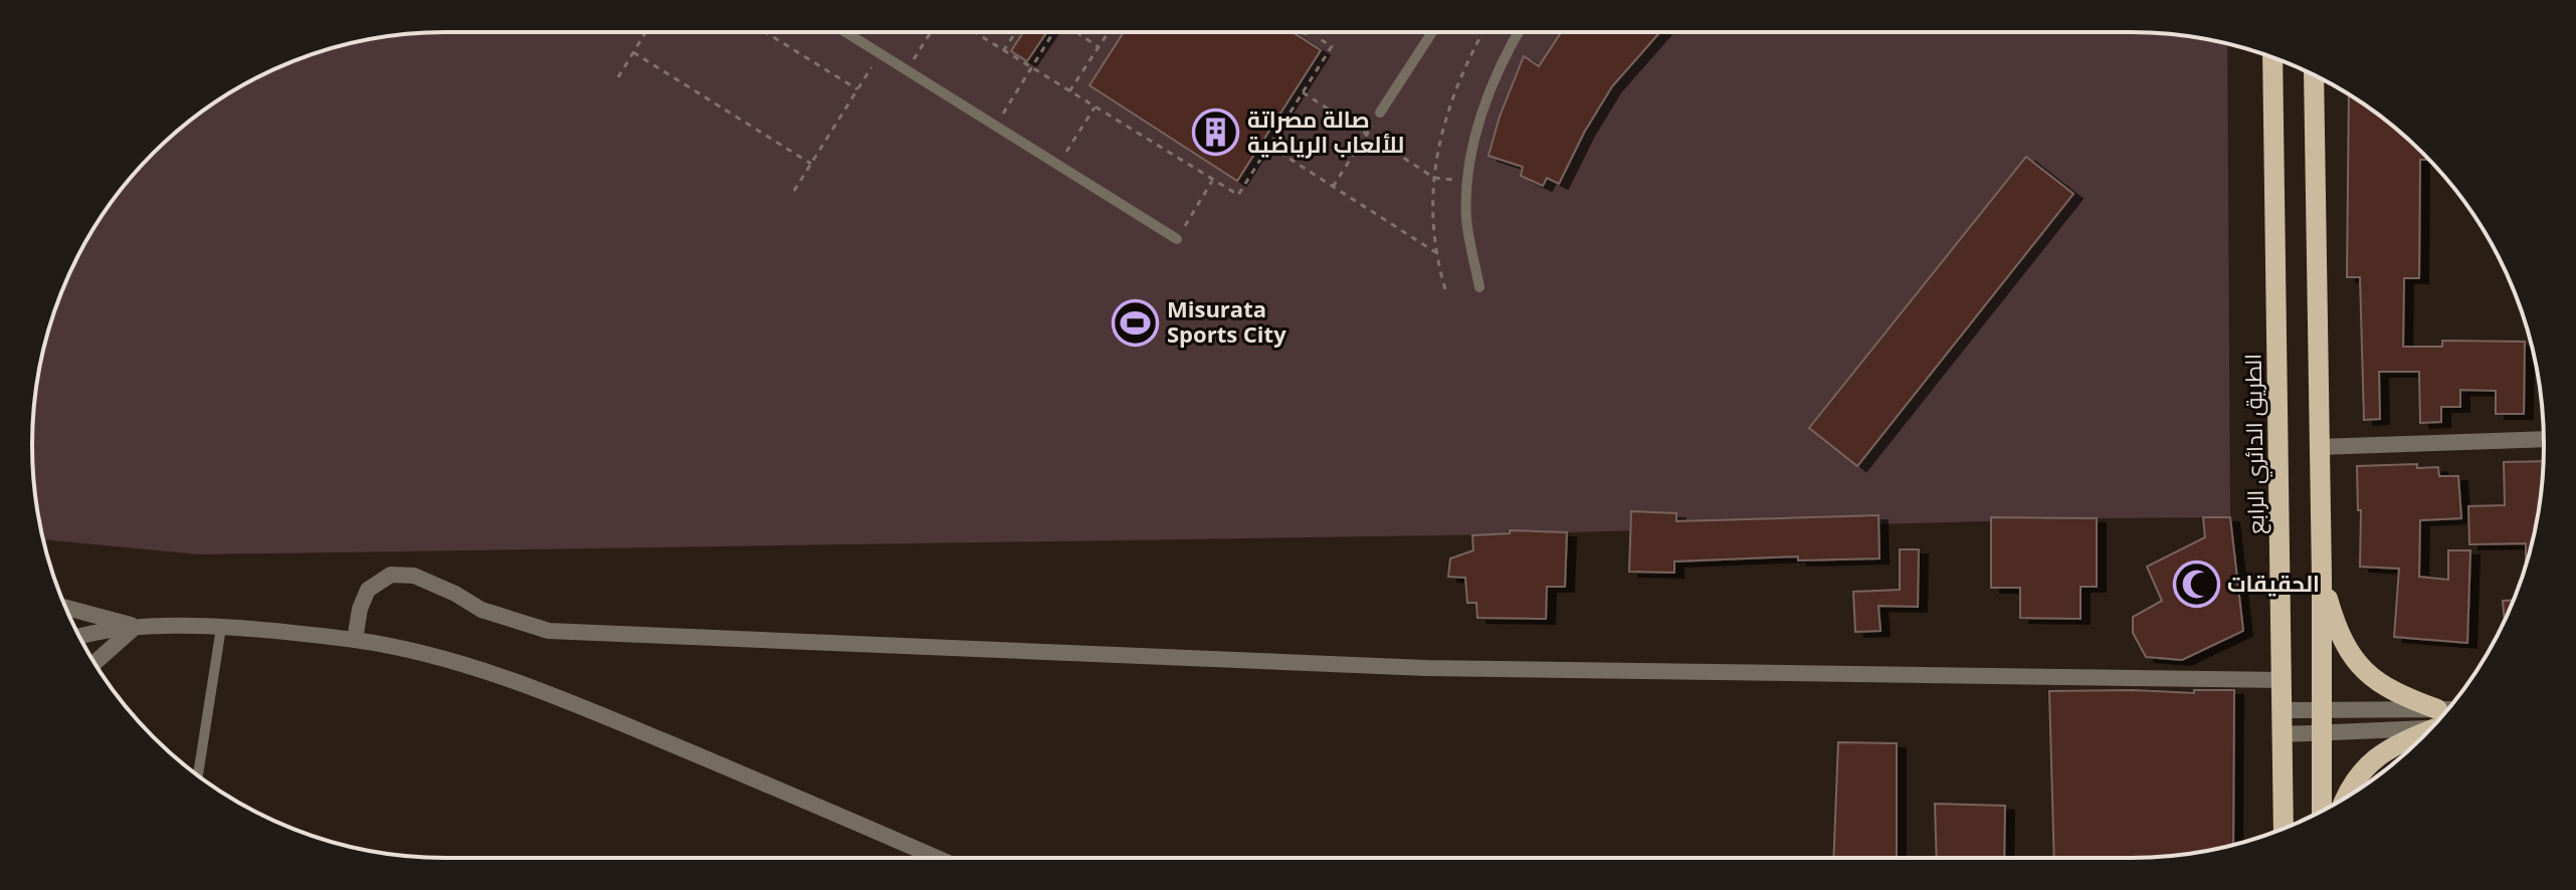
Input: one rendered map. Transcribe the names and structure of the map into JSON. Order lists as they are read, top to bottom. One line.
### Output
{"streets":{"main road":["الطريق الدائري الرابع"]},"places":{"building":["صالة مصراتة للألعاب الرياضية"],"sports":["Misurata Sports City"],"mosque":["الحقيقات"]}}
